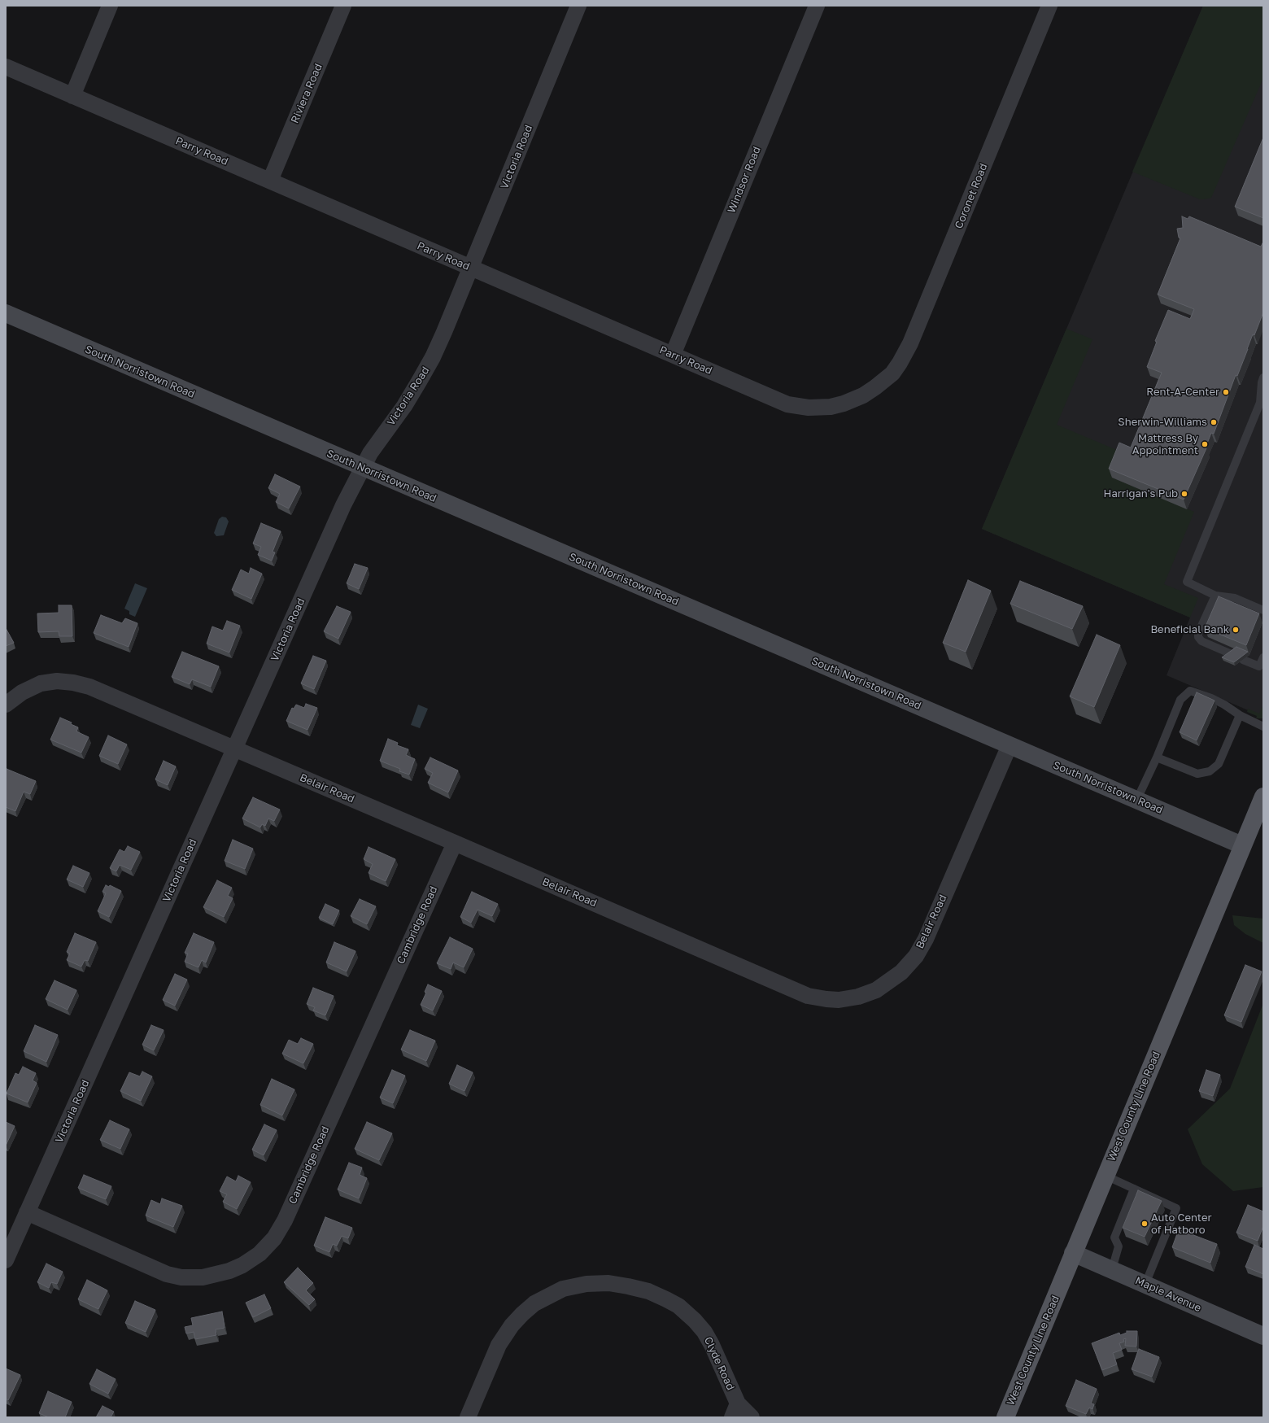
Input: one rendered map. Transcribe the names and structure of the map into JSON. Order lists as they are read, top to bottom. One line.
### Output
{"streets":{"main road":["West County Line Road"],"street":["Riviera Road","Parry Road","Victoria Road","Windsor Road","Coronet Road","South Norristown Road","Belair Road","Cambridge Road","Maple Avenue","Clyde Road"]},"crossings":[["Riviera Road","Parry Road"],["Parry Road","Victoria Road"],["Parry Road","Windsor Road"],["Parry Road","Coronet Road"],["Victoria Road","South Norristown Road"],["Victoria Road","Belair Road"],["Victoria Road","Cambridge Road"],["South Norristown Road","Belair Road"],["South Norristown Road","West County Line Road"],["Belair Road","Cambridge Road"],["West County Line Road","Maple Avenue"]],"places":["Rent-A-Center","Sherwin-Williams","Mattress By Appointment","Harrigan's Pub","Beneficial Bank","Auto Center of Hatboro"]}
